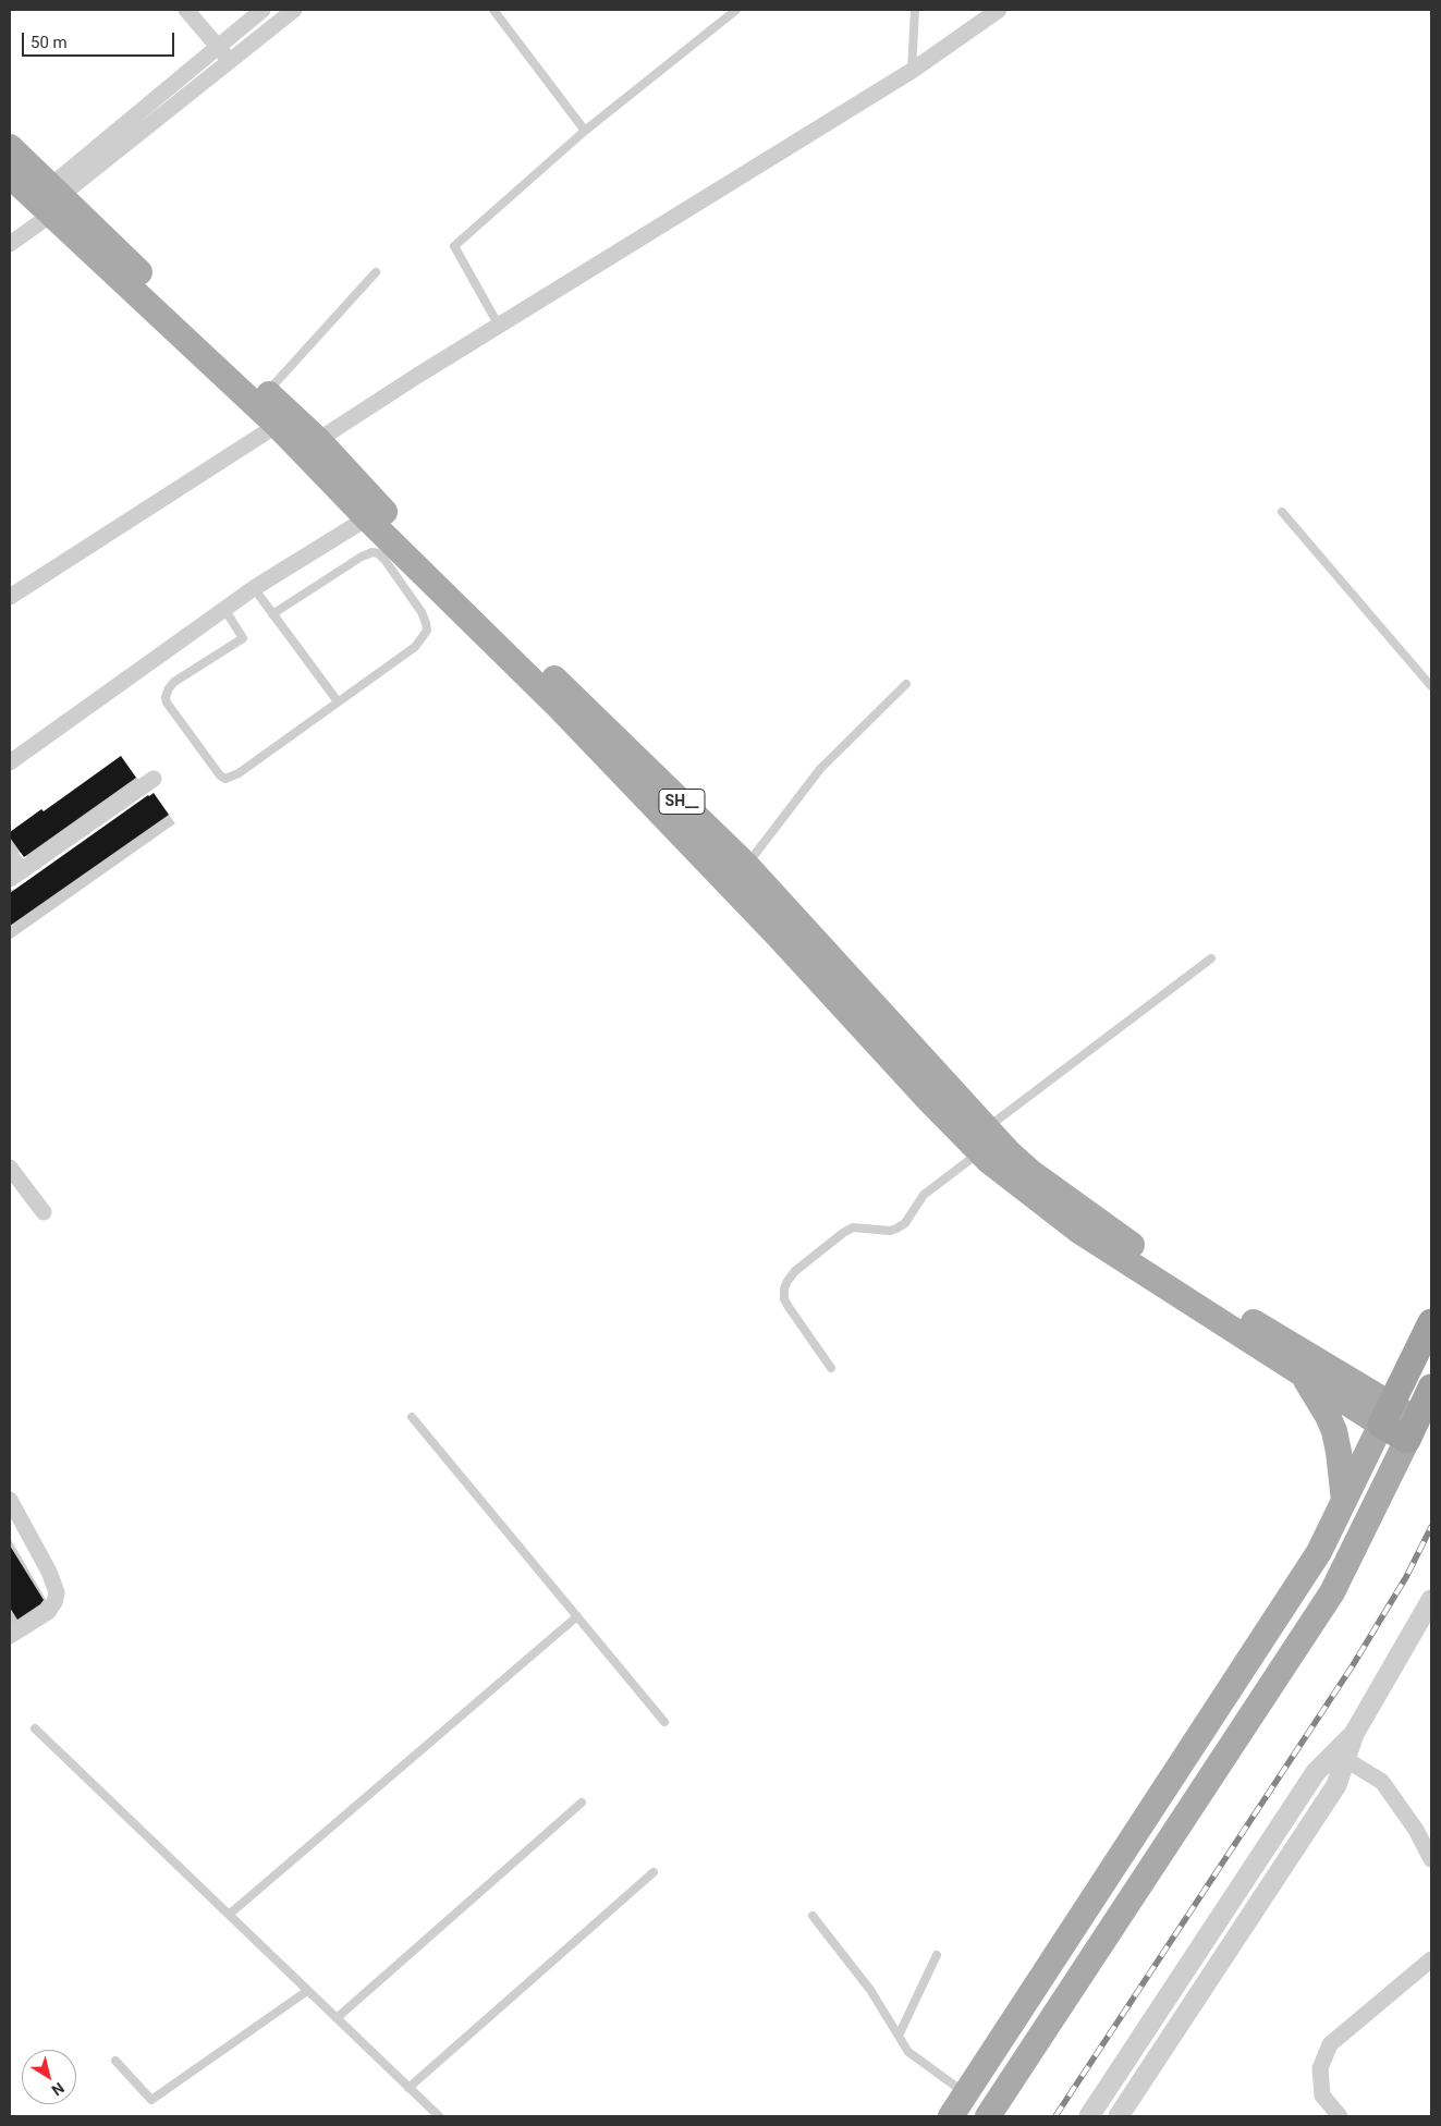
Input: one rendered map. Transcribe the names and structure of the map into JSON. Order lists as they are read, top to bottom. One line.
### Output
{"streets":{"main road":["SH__"]},"scale_bar":"50 m","north":"bottom right"}
